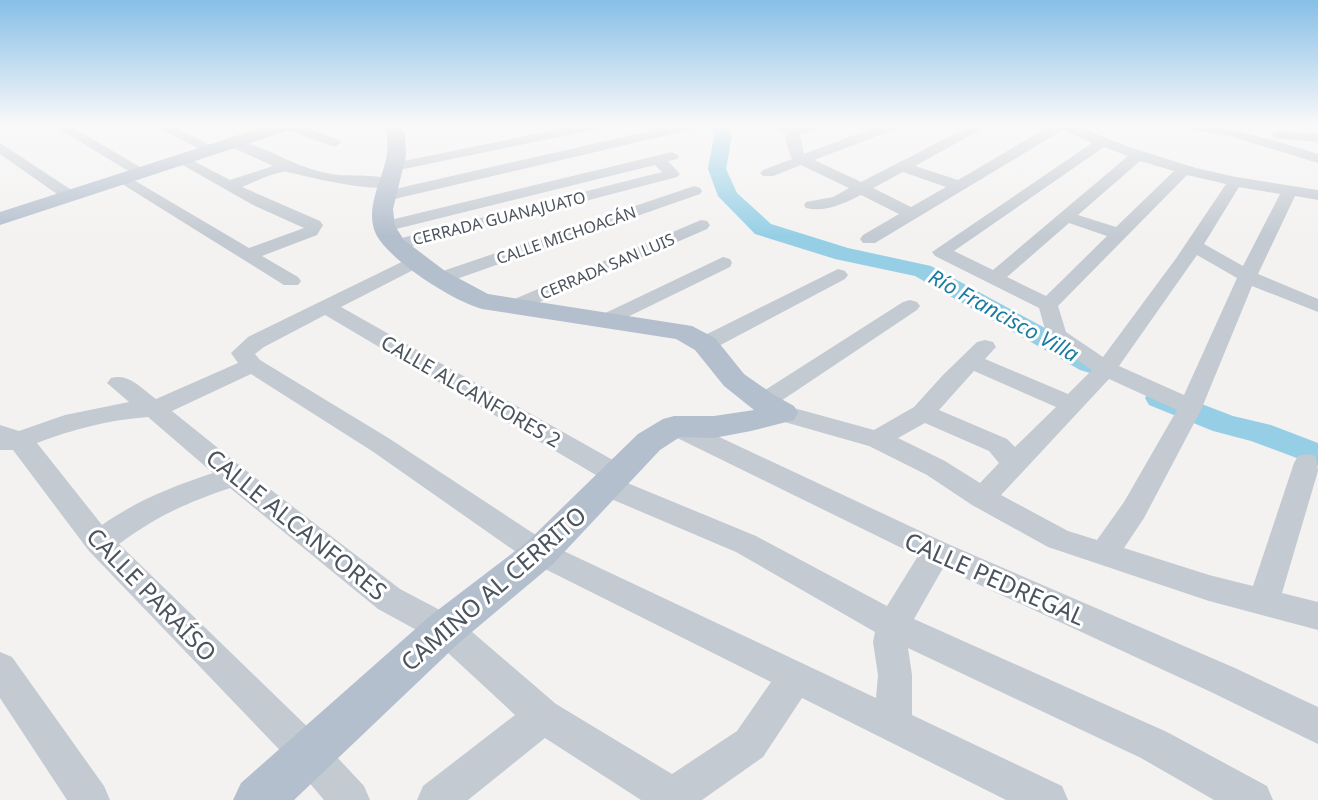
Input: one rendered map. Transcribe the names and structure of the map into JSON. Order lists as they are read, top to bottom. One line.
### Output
{"streets":{"main road":["CAMINO AL CERRITO"],"street":["CERRADA GUANAJUATO","CALLE MICHOACÁN","CERRADA SAN LUIS","CALLE ALCANFORES 2","CALLE ALCANFORES","CALLE PEDREGAL","CALLE PARAÍSO"]},"crossings":[["CERRADA GUANAJUATO","CALLE MICHOACÁN"],["CALLE ALCANFORES 2","CAMINO AL CERRITO"],["CALLE ALCANFORES","CAMINO AL CERRITO"],["CALLE PEDREGAL","CAMINO AL CERRITO"],["CAMINO AL CERRITO","CALLE PARAÍSO"]],"water":["Río Francisco Villa"]}
